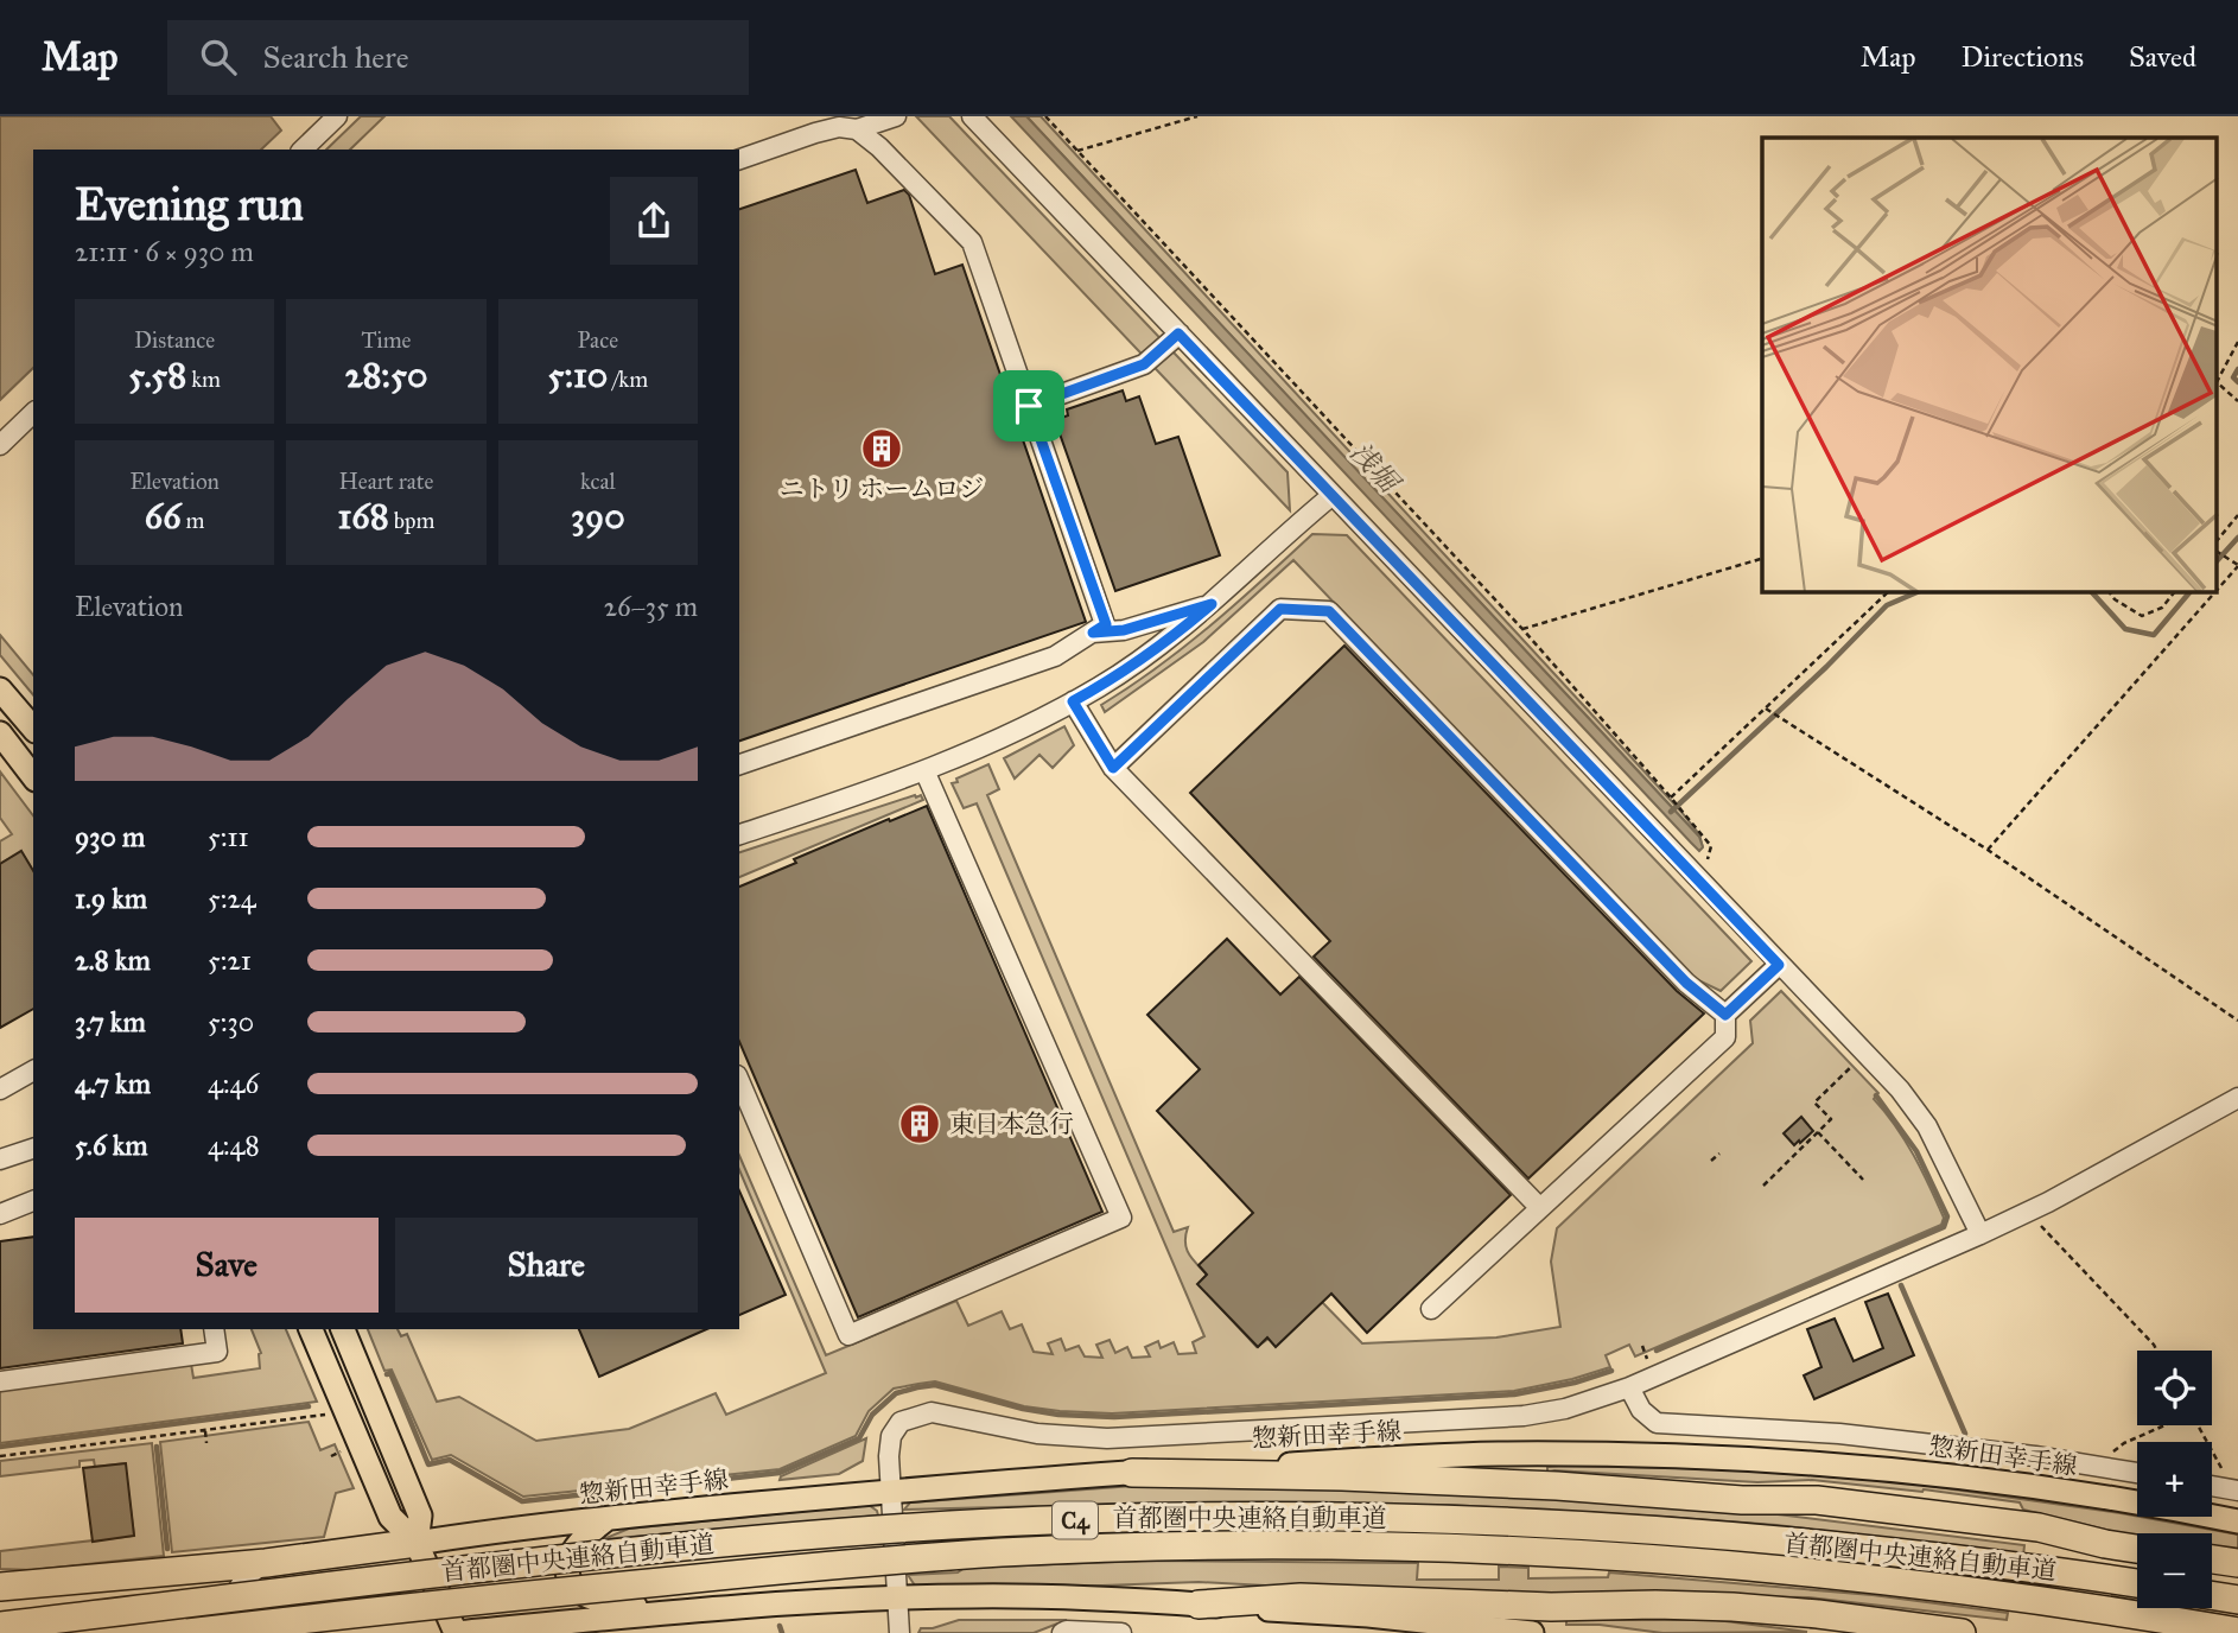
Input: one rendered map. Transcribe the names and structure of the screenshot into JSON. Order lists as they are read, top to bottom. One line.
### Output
{"streets":{"highway":["首都圏中央連絡自動車道","C4"],"main road":["惣新田幸手線"]},"water":["浅堀"],"places":{"building":["ニトリ ホームロジ","東日本急行"]},"page":{"header":"Map","search":"Search here","nav":["Map","Directions","Saved"],"heading":["Evening run","21:11 · 6 × 930 m"],"stats":[["Distance","5.58 km"],["Time","28:50"],["Pace","5:10 /km"],["Elevation","66 m"],["Heart rate","168 bpm"],["kcal","390"]],"chart":["Elevation","26–35 m"],"list":[{"name":"930 m","note":"5:11"},{"name":"1.9 km","note":"5:24"},{"name":"2.8 km","note":"5:21"},{"name":"3.7 km","note":"5:30"},{"name":"4.7 km","note":"4:46"},{"name":"5.6 km","note":"4:48"}],"buttons":["Save","Share"],"map_buttons":["+","−"]}}
